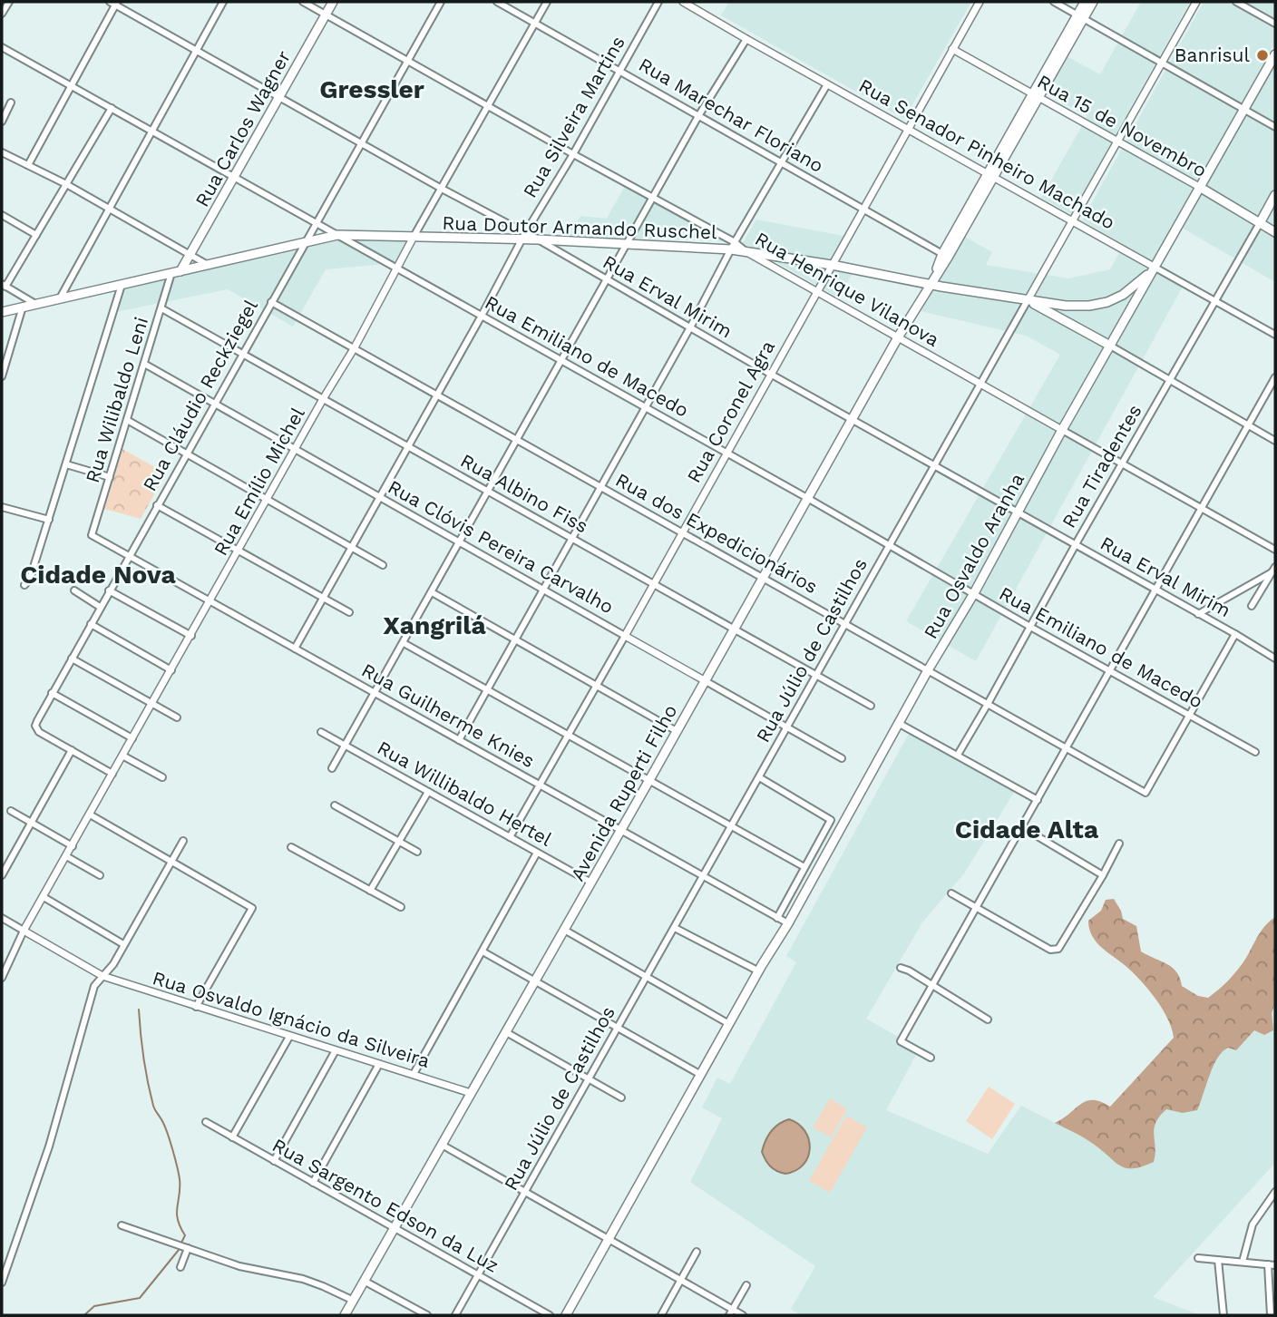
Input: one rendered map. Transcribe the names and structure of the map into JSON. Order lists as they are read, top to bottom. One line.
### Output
{"streets":{"main road":["Rua 15 de Novembro","Rua Carlos Wagner","Rua Doutor Armando Ruschel","Rua Tiradentes","Rua Osvaldo Aranha","Avenida Ruperti Filho"],"street":["Rua Marechar Floriano","Rua Silveira Martins","Rua Senador Pinheiro Machado","Rua Henrique Vilanova","Rua Erval Mirim","Rua Emiliano de Macedo","Rua Cláudio Reckziegel","Rua Wilibaldo Leni","Rua Coronel Agra","Rua Emílio Michel","Rua Albino Fiss","Rua dos Expedicionários","Rua Clóvis Pereira Carvalho","Rua Júlio de Castilhos","Rua Guilherme Knies","Rua Willibaldo Hertel","Rua Osvaldo Ignácio da Silveira","Rua Sargento Edson da Luz"]},"crossings":[["Rua Marechar Floriano","Rua Silveira Martins"],["Rua Marechar Floriano","Rua Coronel Agra"],["Rua Marechar Floriano","Rua Emílio Michel"],["Rua Marechar Floriano","Avenida Ruperti Filho"],["Rua Silveira Martins","Rua Doutor Armando Ruschel"],["Rua Silveira Martins","Rua Henrique Vilanova"],["Rua Silveira Martins","Rua Emiliano de Macedo"],["Rua Silveira Martins","Rua Albino Fiss"],["Rua Silveira Martins","Rua dos Expedicionários"],["Rua Silveira Martins","Rua Clóvis Pereira Carvalho"],["Rua Silveira Martins","Rua Guilherme Knies"],["Rua 15 de Novembro","Rua Coronel Agra"],["Rua 15 de Novembro","Rua Tiradentes"],["Rua 15 de Novembro","Rua Osvaldo Aranha"],["Rua 15 de Novembro","Rua Júlio de Castilhos"],["Rua 15 de Novembro","Avenida Ruperti Filho"],["Rua Carlos Wagner","Rua Doutor Armando Ruschel"],["Rua Carlos Wagner","Rua Henrique Vilanova"],["Rua Carlos Wagner","Rua Emiliano de Macedo"],["Rua Carlos Wagner","Rua Wilibaldo Leni"],["Rua Senador Pinheiro Machado","Rua Doutor Armando Ruschel"],["Rua Senador Pinheiro Machado","Rua Coronel Agra"],["Rua Senador Pinheiro Machado","Rua Tiradentes"],["Rua Senador Pinheiro Machado","Rua Osvaldo Aranha"],["Rua Senador Pinheiro Machado","Rua Júlio de Castilhos"],["Rua Senador Pinheiro Machado","Avenida Ruperti Filho"],["Rua Doutor Armando Ruschel","Rua Henrique Vilanova"],["Rua Doutor Armando Ruschel","Rua Erval Mirim"],["Rua Doutor Armando Ruschel","Rua Emiliano de Macedo"],["Rua Doutor Armando Ruschel","Rua Cláudio Reckziegel"],["Rua Doutor Armando Ruschel","Rua Wilibaldo Leni"],["Rua Doutor Armando Ruschel","Rua Coronel Agra"],["Rua Doutor Armando Ruschel","Rua Emílio Michel"],["Rua Doutor Armando Ruschel","Rua Osvaldo Aranha"],["Rua Doutor Armando Ruschel","Rua Júlio de Castilhos"],["Rua Doutor Armando Ruschel","Avenida Ruperti Filho"],["Rua Henrique Vilanova","Rua Cláudio Reckziegel"],["Rua Henrique Vilanova","Rua Coronel Agra"],["Rua Henrique Vilanova","Rua Tiradentes"],["Rua Henrique Vilanova","Rua Emílio Michel"],["Rua Henrique Vilanova","Rua Osvaldo Aranha"],["Rua Henrique Vilanova","Rua Júlio de Castilhos"],["Rua Henrique Vilanova","Avenida Ruperti Filho"],["Rua Erval Mirim","Rua Coronel Agra"],["Rua Erval Mirim","Rua Tiradentes"],["Rua Erval Mirim","Rua Osvaldo Aranha"],["Rua Erval Mirim","Rua Júlio de Castilhos"],["Rua Erval Mirim","Avenida Ruperti Filho"],["Rua Emiliano de Macedo","Rua Cláudio Reckziegel"],["Rua Emiliano de Macedo","Rua Coronel Agra"],["Rua Emiliano de Macedo","Rua Tiradentes"],["Rua Emiliano de Macedo","Rua Emílio Michel"],["Rua Emiliano de Macedo","Rua dos Expedicionários"],["Rua Emiliano de Macedo","Rua Osvaldo Aranha"],["Rua Emiliano de Macedo","Rua Júlio de Castilhos"],["Rua Emiliano de Macedo","Avenida Ruperti Filho"],["Rua Cláudio Reckziegel","Rua Emílio Michel"],["Rua Cláudio Reckziegel","Rua Albino Fiss"],["Rua Cláudio Reckziegel","Rua dos Expedicionários"],["Rua Cláudio Reckziegel","Rua Clóvis Pereira Carvalho"],["Rua Cláudio Reckziegel","Rua Guilherme Knies"],["Rua Wilibaldo Leni","Rua Albino Fiss"],["Rua Wilibaldo Leni","Rua Clóvis Pereira Carvalho"],["Rua Wilibaldo Leni","Rua Guilherme Knies"],["Rua Coronel Agra","Rua Albino Fiss"],["Rua Coronel Agra","Rua dos Expedicionários"],["Rua Coronel Agra","Rua Clóvis Pereira Carvalho"],["Rua Coronel Agra","Rua Guilherme Knies"],["Rua Coronel Agra","Rua Willibaldo Hertel"],["Rua Tiradentes","Rua dos Expedicionários"],["Rua Emílio Michel","Rua Albino Fiss"],["Rua Emílio Michel","Rua dos Expedicionários"],["Rua Emílio Michel","Rua Clóvis Pereira Carvalho"],["Rua Emílio Michel","Rua Guilherme Knies"],["Rua Emílio Michel","Rua Osvaldo Ignácio da Silveira"],["Rua Albino Fiss","Rua Júlio de Castilhos"],["Rua Albino Fiss","Avenida Ruperti Filho"],["Rua dos Expedicionários","Rua Osvaldo Aranha"],["Rua dos Expedicionários","Rua Júlio de Castilhos"],["Rua dos Expedicionários","Avenida Ruperti Filho"],["Rua Clóvis Pereira Carvalho","Rua Júlio de Castilhos"],["Rua Clóvis Pereira Carvalho","Avenida Ruperti Filho"],["Rua Osvaldo Aranha","Rua Guilherme Knies"],["Rua Júlio de Castilhos","Rua Guilherme Knies"],["Rua Júlio de Castilhos","Rua Sargento Edson da Luz"],["Rua Guilherme Knies","Avenida Ruperti Filho"],["Avenida Ruperti Filho","Rua Willibaldo Hertel"],["Avenida Ruperti Filho","Rua Osvaldo Ignácio da Silveira"],["Avenida Ruperti Filho","Rua Sargento Edson da Luz"]],"districts":["Gressler","Cidade Nova","Xangrilá","Cidade Alta"],"places":["Banrisul"]}
